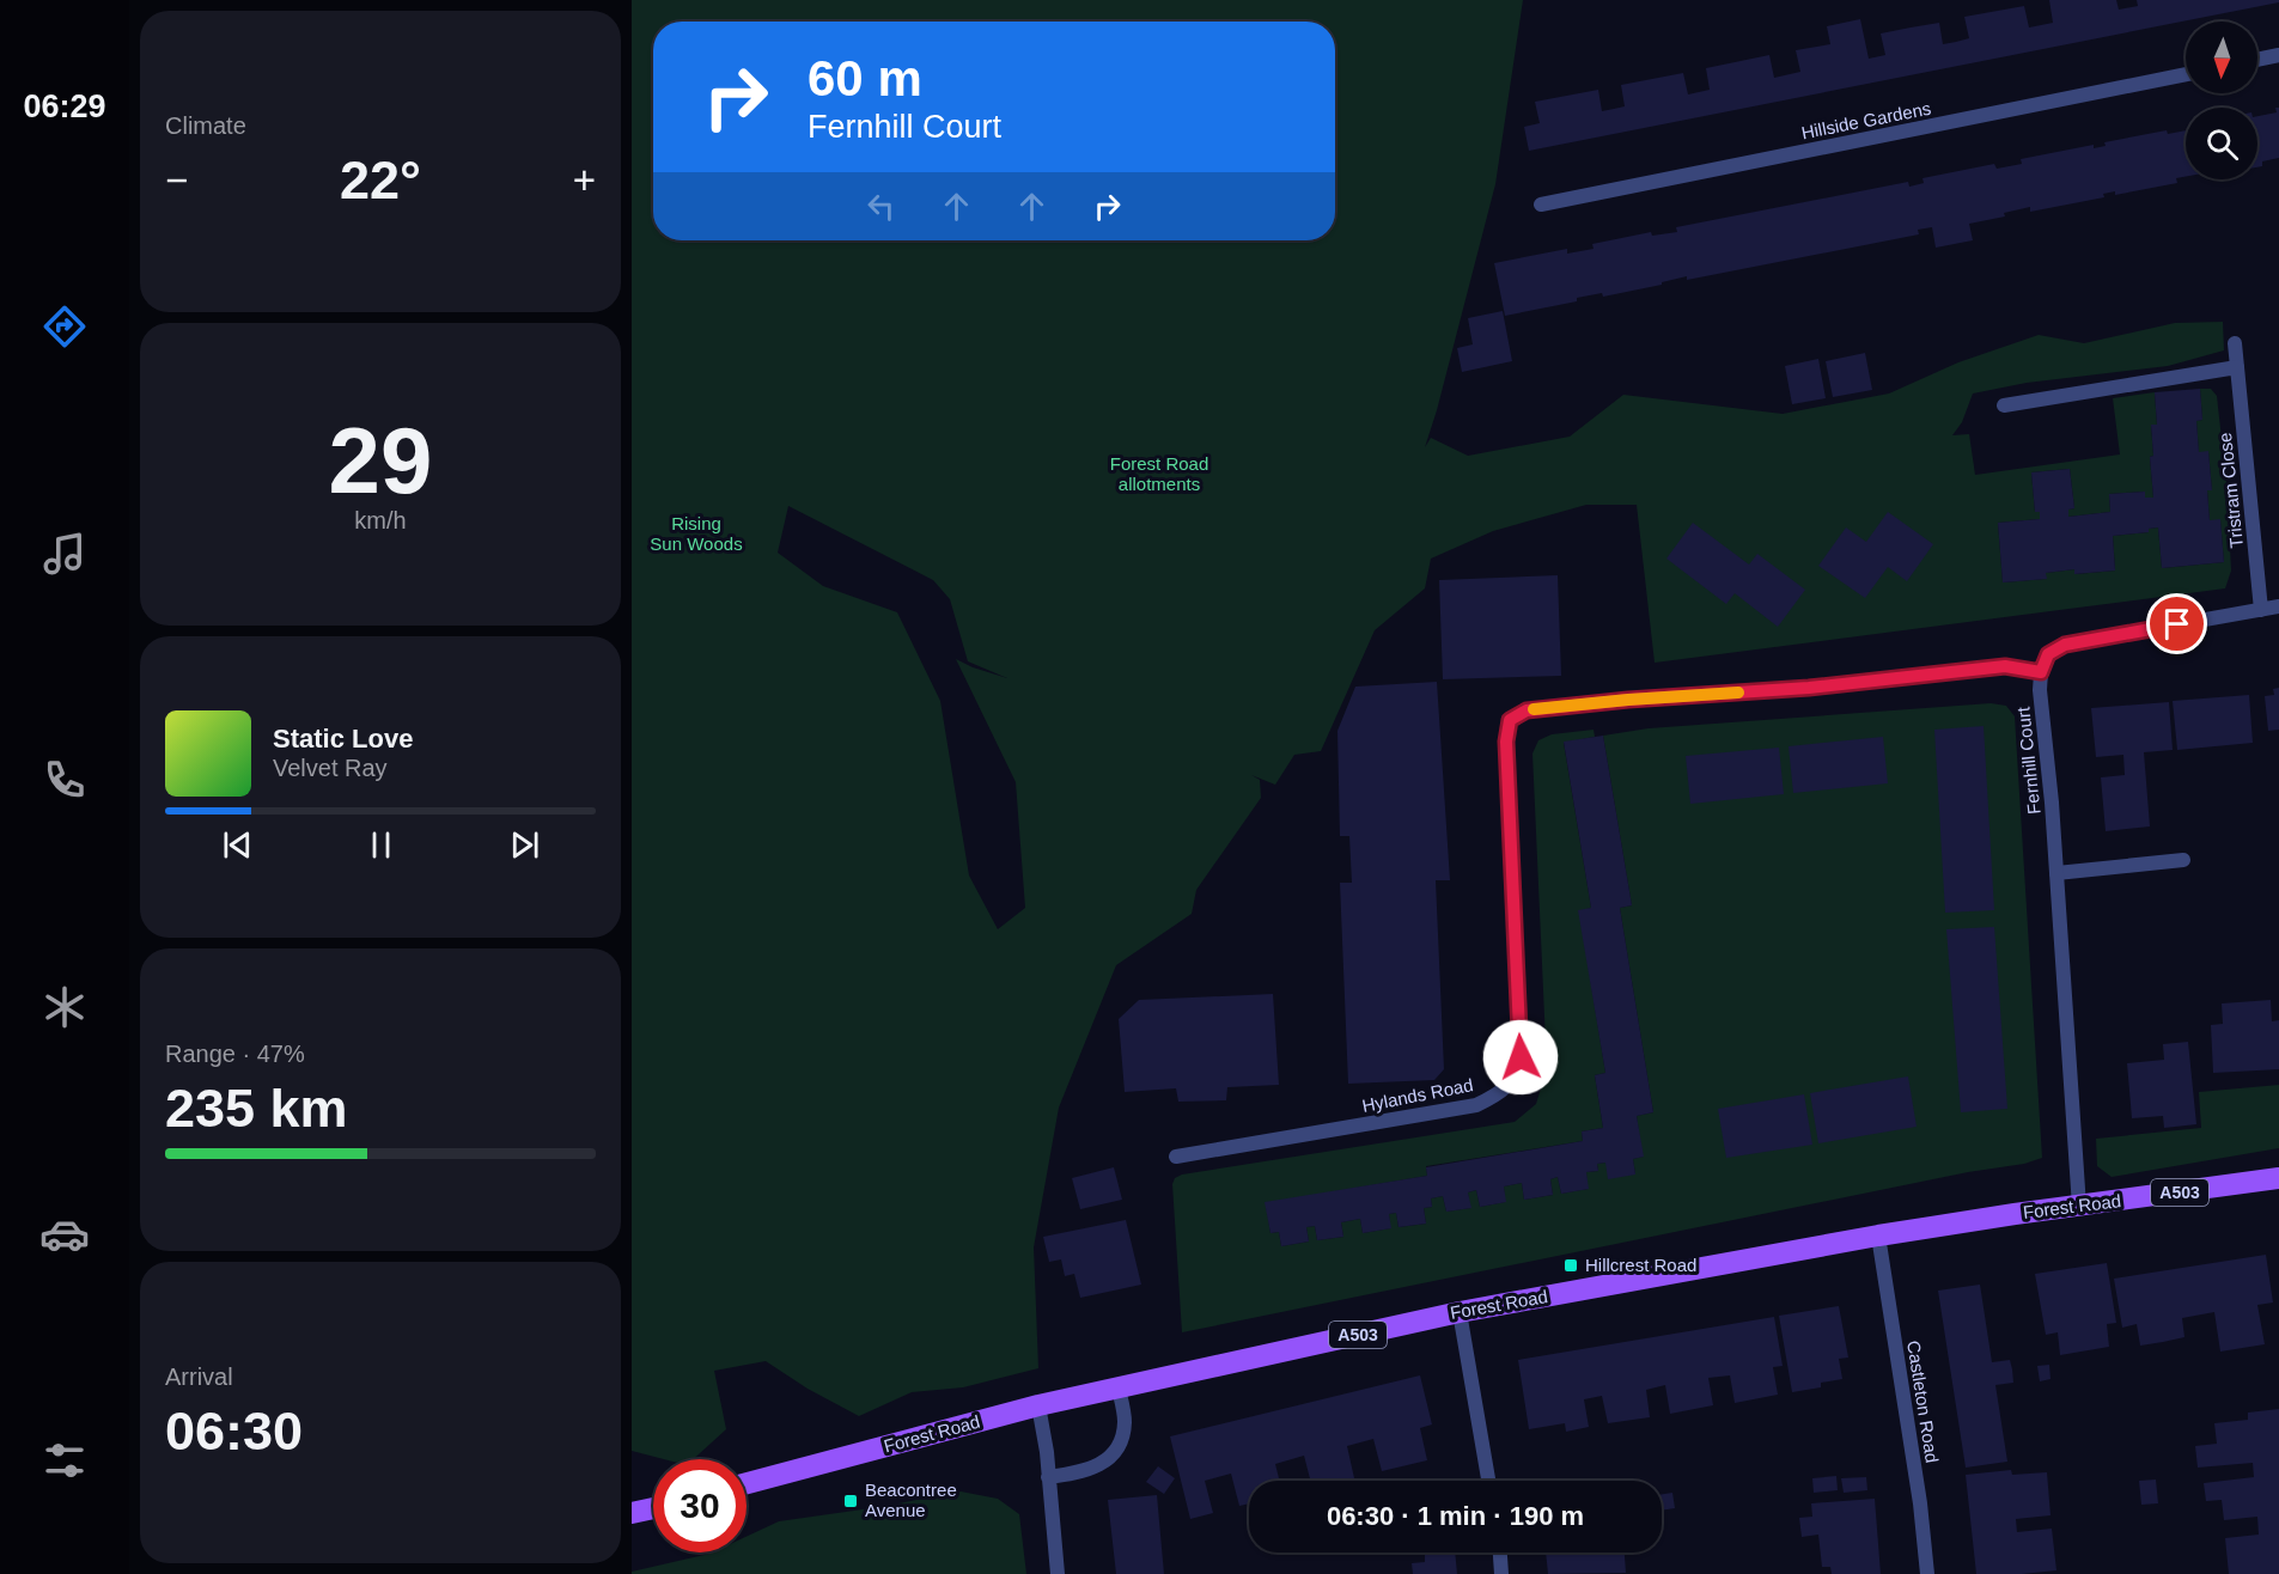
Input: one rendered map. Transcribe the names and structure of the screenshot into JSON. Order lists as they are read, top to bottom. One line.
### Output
{"streets":{"main road":["A503","Forest Road"],"street":["Hillside Gardens","Tristram Close","Fernhill Court","Hylands Road","Castleton Road"]},"crossings":[["Fernhill Court","Hylands Road"],["Fernhill Court","Forest Road"],["Forest Road","Castleton Road"]],"parks":["Forest Road allotments","Rising Sun Woods"],"places":{"transit":["Hillcrest Road","Beacontree Avenue"]},"north":"bottom","page":{"tabs":"06:29","tile":["Climate",["29","km/h"],["Range · 47%","235 km"],["Arrival","06:30"]],"turn":["60 m","Fernhill Court"],"heat":["−","22°","+"],"song":["Static Love","Velvet Ray"],"limit":"30","trip":"06:30 · 1 min · 190 m"}}
